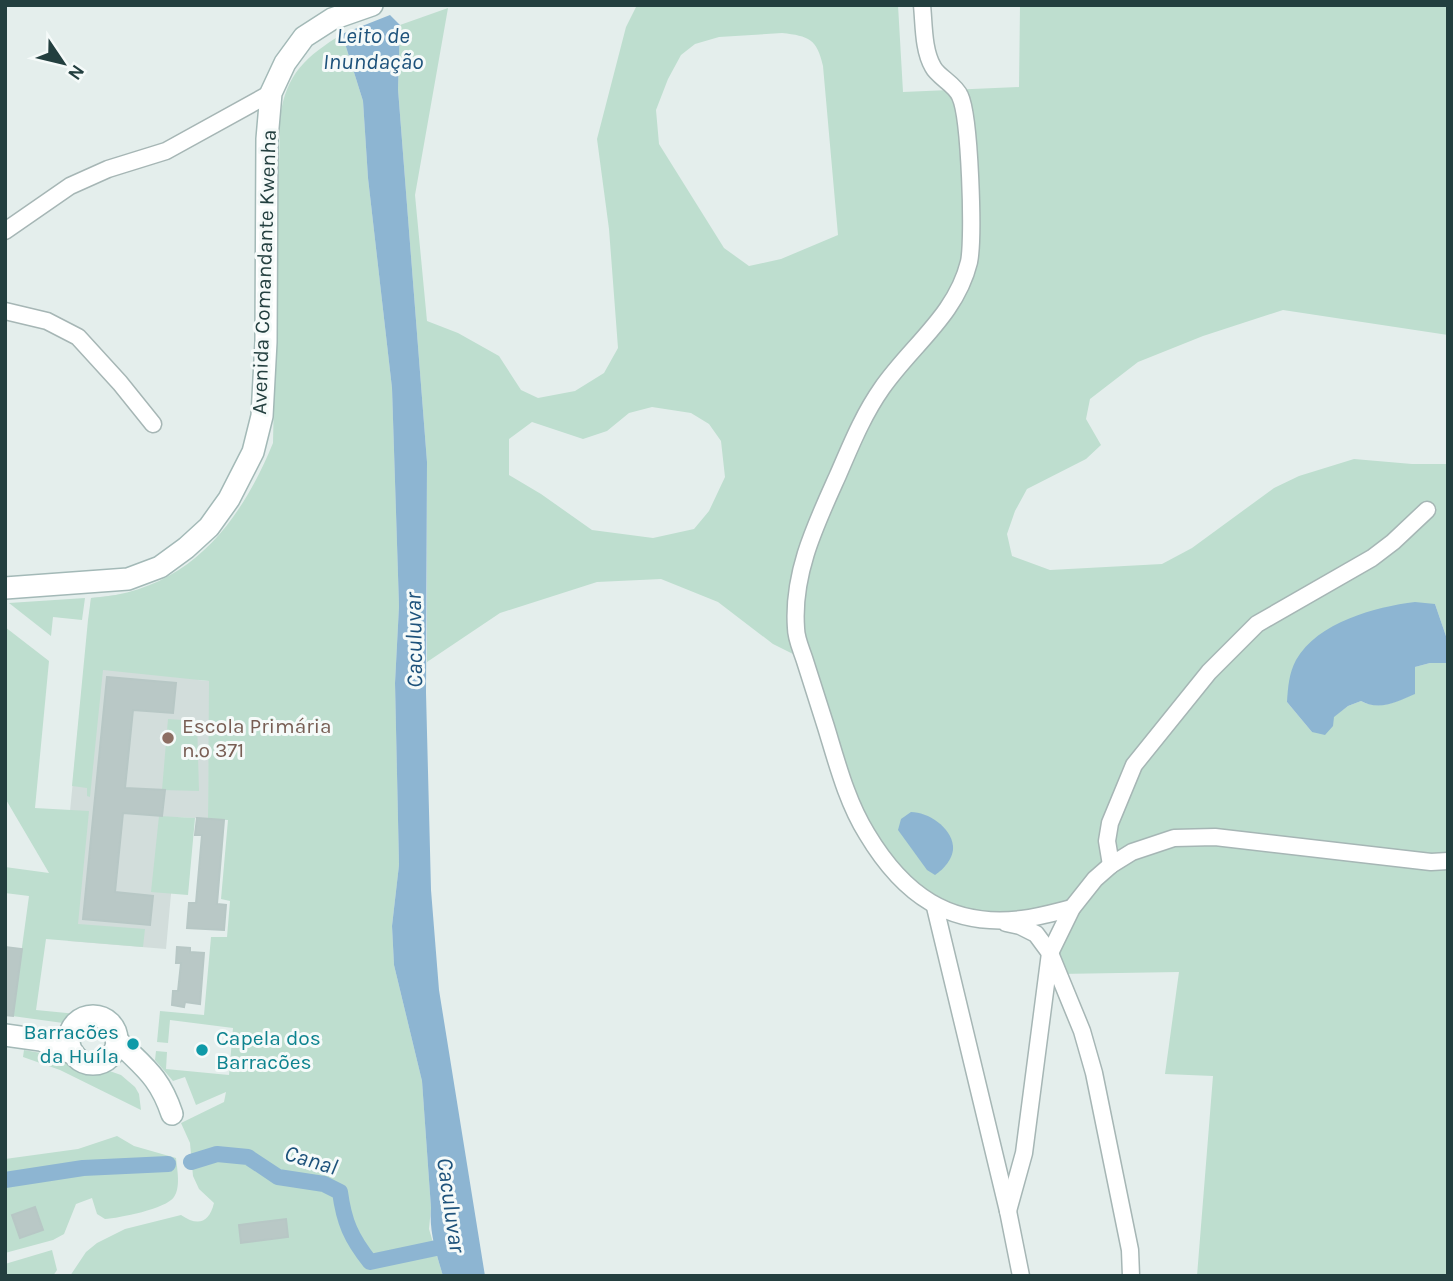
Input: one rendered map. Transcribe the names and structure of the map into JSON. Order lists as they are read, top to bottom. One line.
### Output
{"streets":{"main road":["Avenida Comandante Kwenha"]},"water":["Leito de Inundação","Caculuvar","Canal"],"places":["Escola Primária n.º 371","Barracões da Huíla","Capela dos Barracões"],"north":"bottom right"}
